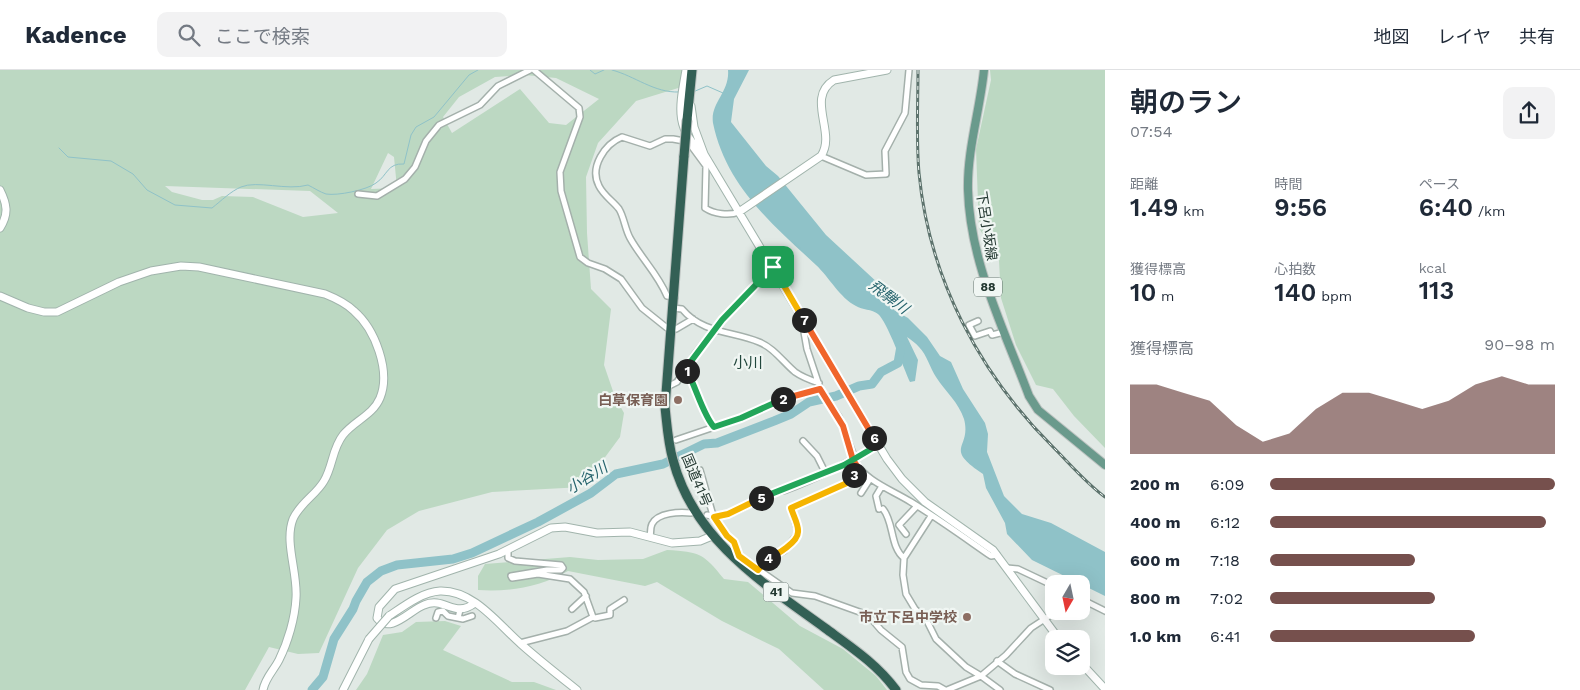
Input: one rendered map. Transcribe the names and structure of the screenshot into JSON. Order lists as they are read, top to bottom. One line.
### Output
{"streets":{"highway":["国道41号","41"],"main road":["下呂小坂線","88"]},"districts":["小川"],"water":["飛騨川","小谷川"],"places":["白草保育園","市立下呂中学校"],"north":"bottom","page":{"header":"Kadence","search":"ここで検索","nav":["地図","レイヤ","共有"],"heading":["朝のラン","07:54"],"stats":[["距離","1.49 km"],["時間","9:56"],["ペース","6:40 /km"],["獲得標高","10 m"],["心拍数","140 bpm"],["kcal","113"]],"pins":["7","1","2","6","3","5","4"],"chart":["獲得標高","90–98 m"],"list":[{"name":"200 m","note":"6:09"},{"name":"400 m","note":"6:12"},{"name":"600 m","note":"7:18"},{"name":"800 m","note":"7:02"},{"name":"1.0 km","note":"6:41"}]}}
